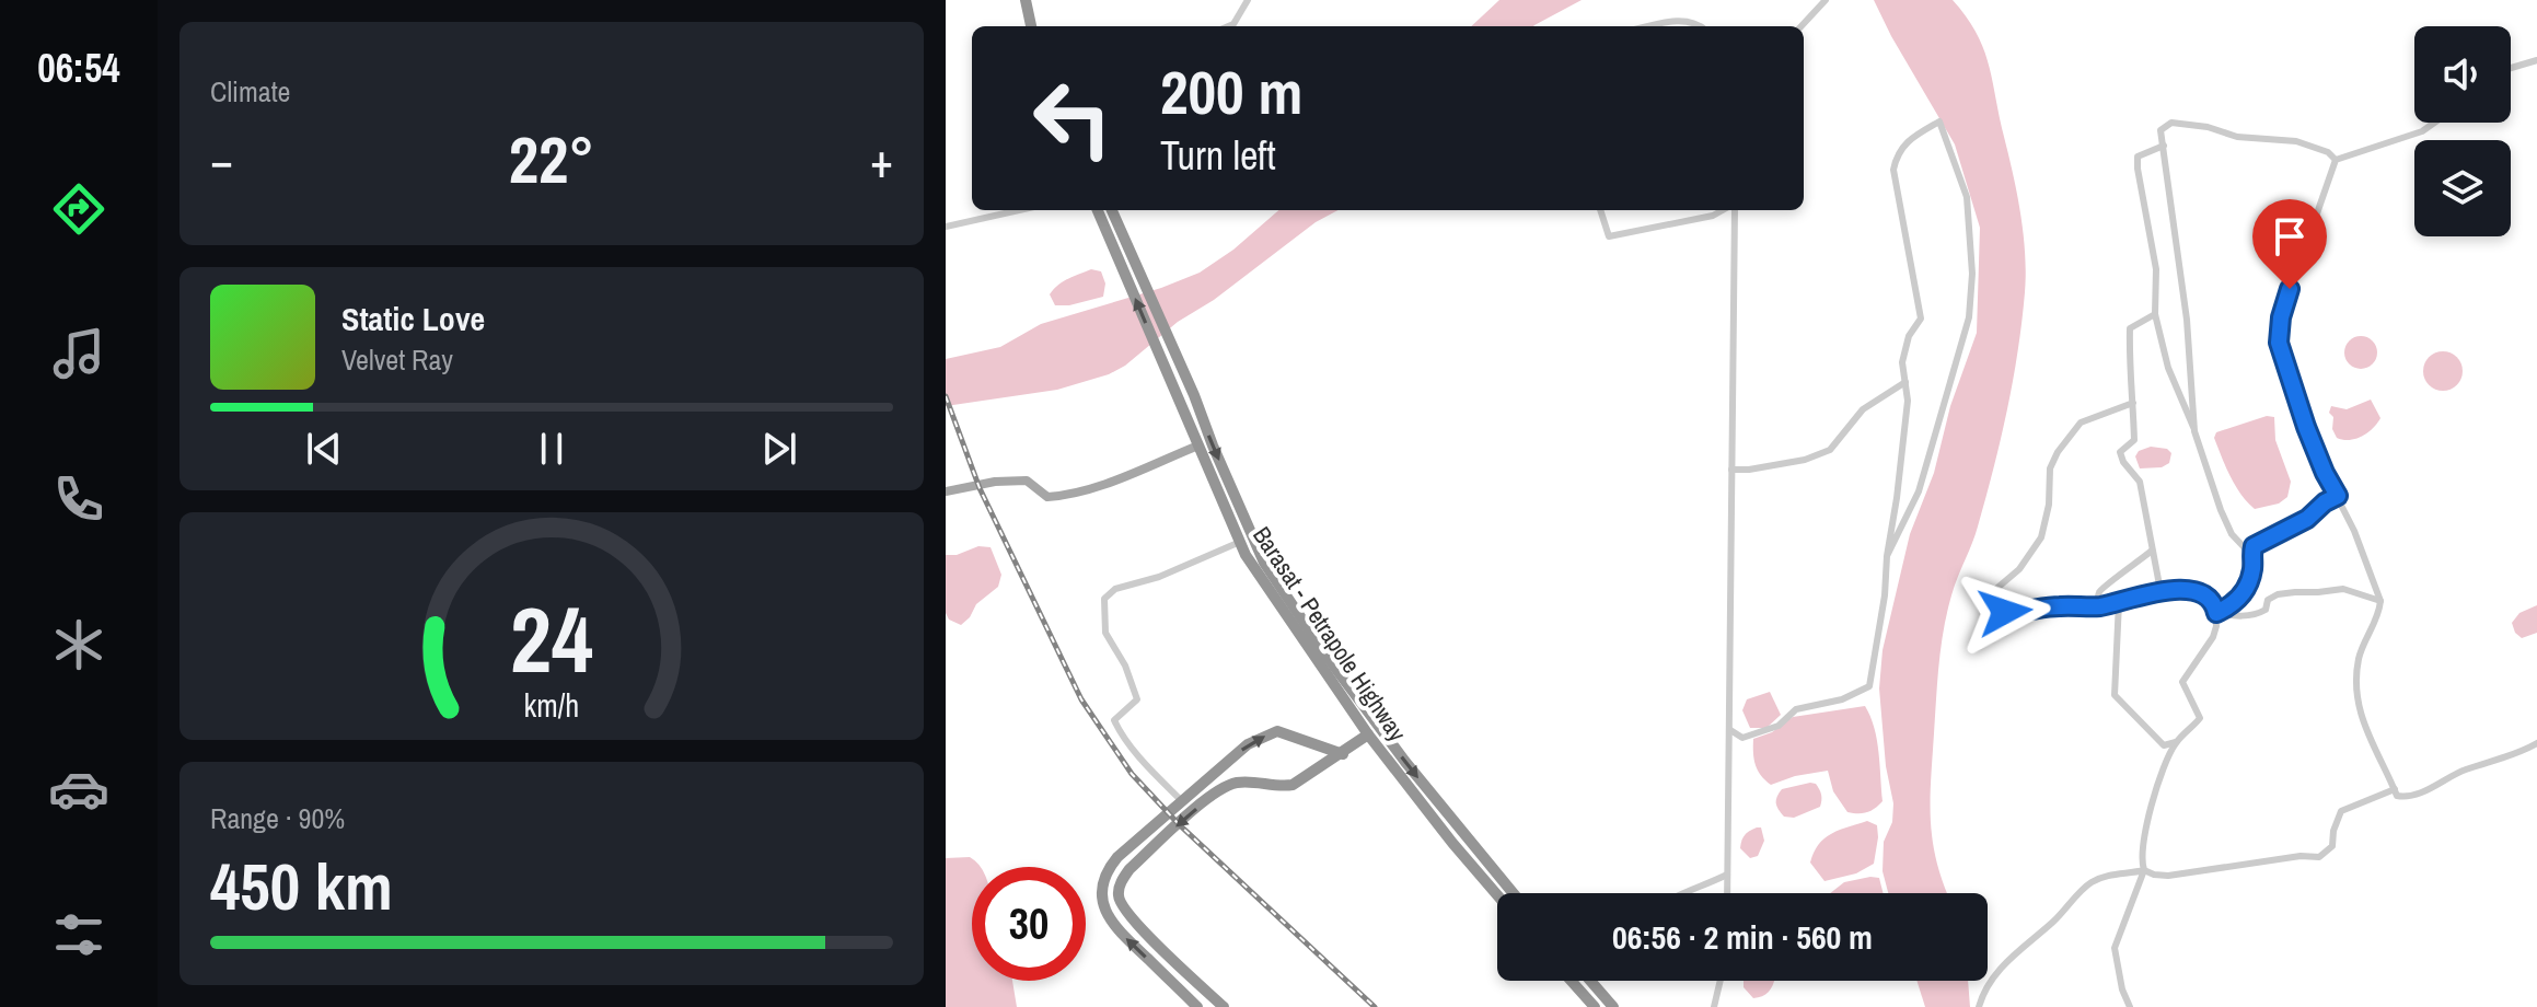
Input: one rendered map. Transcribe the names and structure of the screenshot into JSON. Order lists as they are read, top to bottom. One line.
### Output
{"streets":{"highway":["Barasat - Petrapole Highway"]},"page":{"tabs":"06:54","tile":["Climate",["Range · 90%","450 km"]],"turn":["200 m","Turn left"],"heat":["−","22°","+"],"song":["Static Love","Velvet Ray"],"limit":"30","trip":"06:56 · 2 min · 560 m","gauge":["24","km/h"]}}
